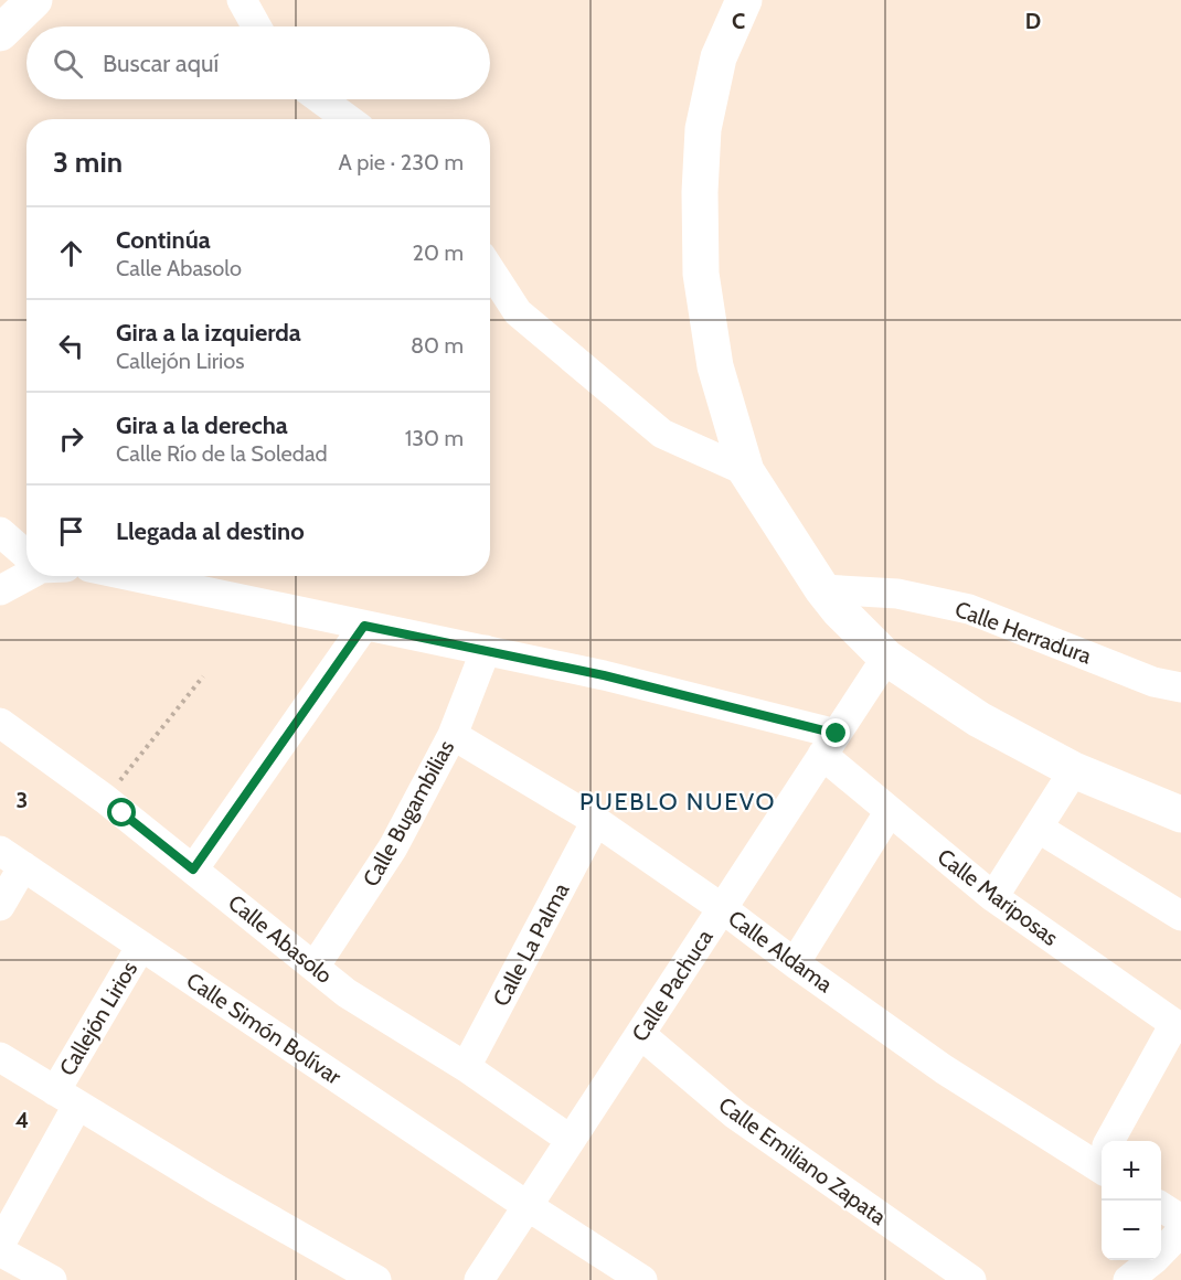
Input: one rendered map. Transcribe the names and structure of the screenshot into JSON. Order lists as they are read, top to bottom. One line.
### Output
{"streets":{"street":["Calle Herradura","Calle Bugambilias","Calle Mariposas","Calle Abasolo","Calle La Palma","Calle Aldama","Calle Pachuca","Callejón Lirios","Calle Simón Bolívar","Calle Emiliano Zapata"]},"crossings":[["Calle Bugambilias","Calle Abasolo"],["Calle Bugambilias","Calle Aldama"],["Calle Mariposas","Calle Pachuca"],["Calle Abasolo","Calle La Palma"],["Calle Abasolo","Calle Pachuca"],["Calle La Palma","Calle Aldama"],["Calle Aldama","Calle Pachuca"],["Calle Pachuca","Calle Simón Bolívar"],["Calle Pachuca","Calle Emiliano Zapata"],["Callejón Lirios","Calle Simón Bolívar"]],"districts":["PUEBLO NUEVO"],"page":{"search":"Buscar aquí","heading":["3 min","A pie · 230 m"],"list":[["Continúa","Calle Abasolo","20 m"],["Gira a la izquierda","Callejón Lirios","80 m"],["Gira a la derecha","Calle Río de la Soledad","130 m"],"Llegada al destino"],"map_buttons":["+","−"]},"grid":{"columns":["C","D"],"rows":["3","4"]}}
